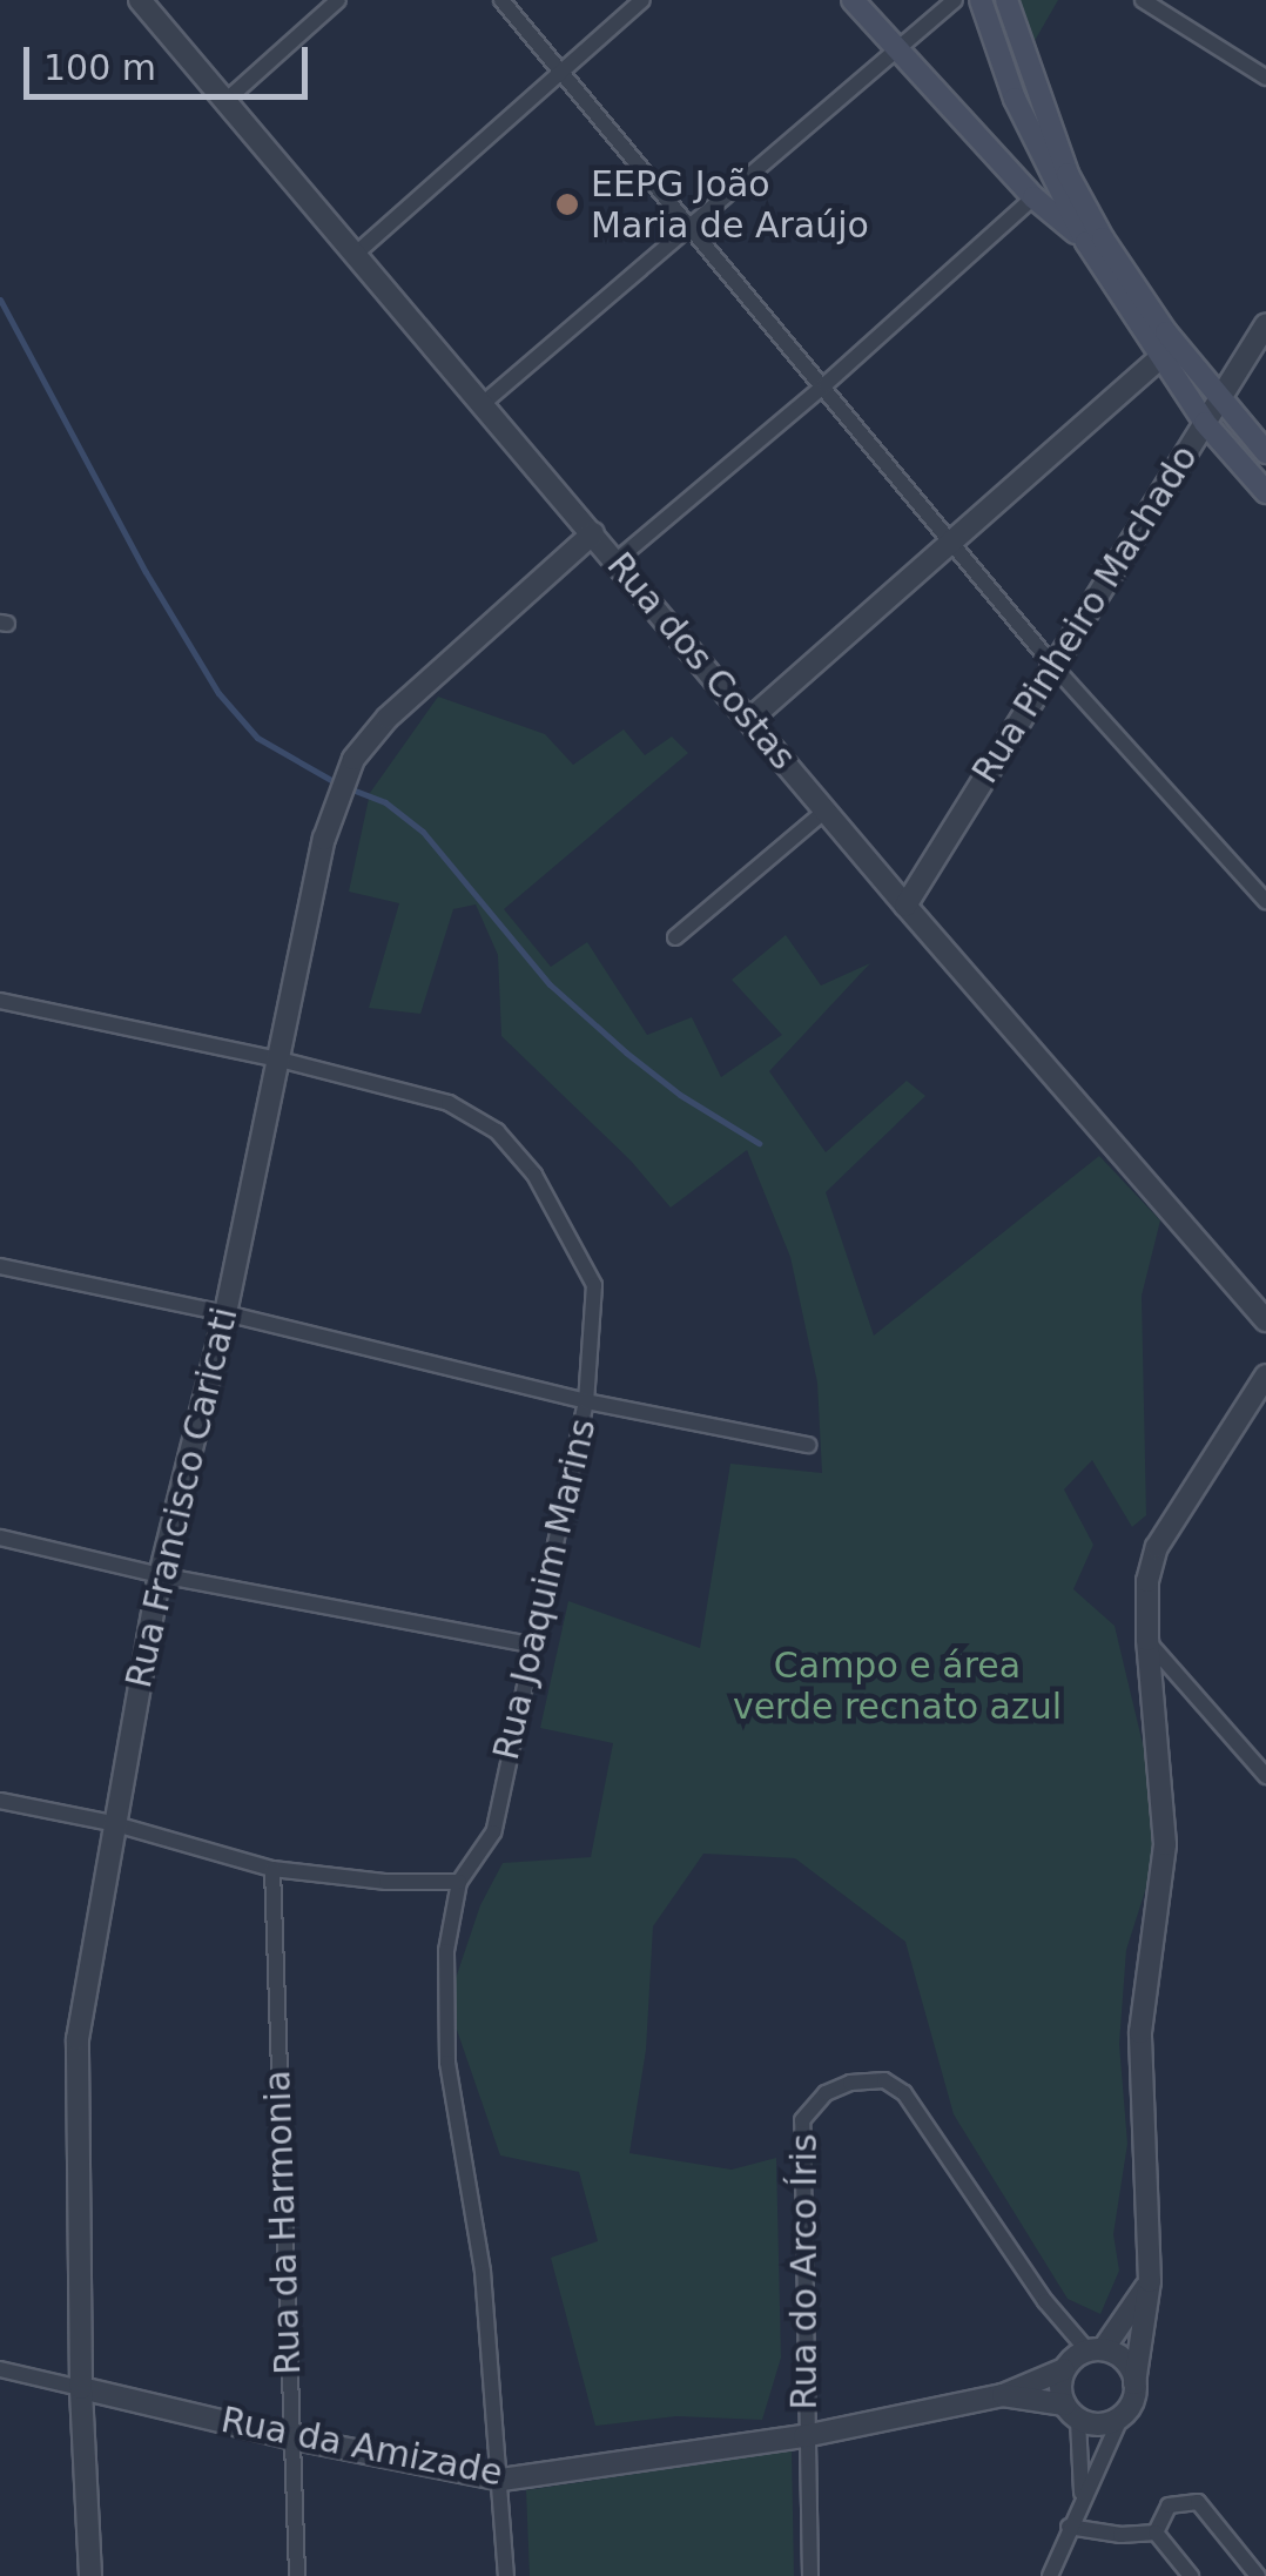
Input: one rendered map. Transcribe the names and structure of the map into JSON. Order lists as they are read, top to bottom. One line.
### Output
{"streets":{"street":["Rua Pinheiro Machado","Rua dos Costas","Rua Francisco Caricati","Rua Joaquim Marins","Rua da Harmonia","Rua do Arco Íris","Rua da Amizade"]},"crossings":[["Rua Pinheiro Machado","Rua dos Costas"],["Rua dos Costas","Rua Francisco Caricati"],["Rua Francisco Caricati","Rua Joaquim Marins"],["Rua Francisco Caricati","Rua da Amizade"],["Rua Joaquim Marins","Rua da Amizade"],["Rua da Harmonia","Rua da Amizade"],["Rua do Arco Íris","Rua da Amizade"]],"parks":["Campo e área verde recnato azul"],"places":["EEPG João Maria de Araújo"],"scale_bar":"100 m"}
